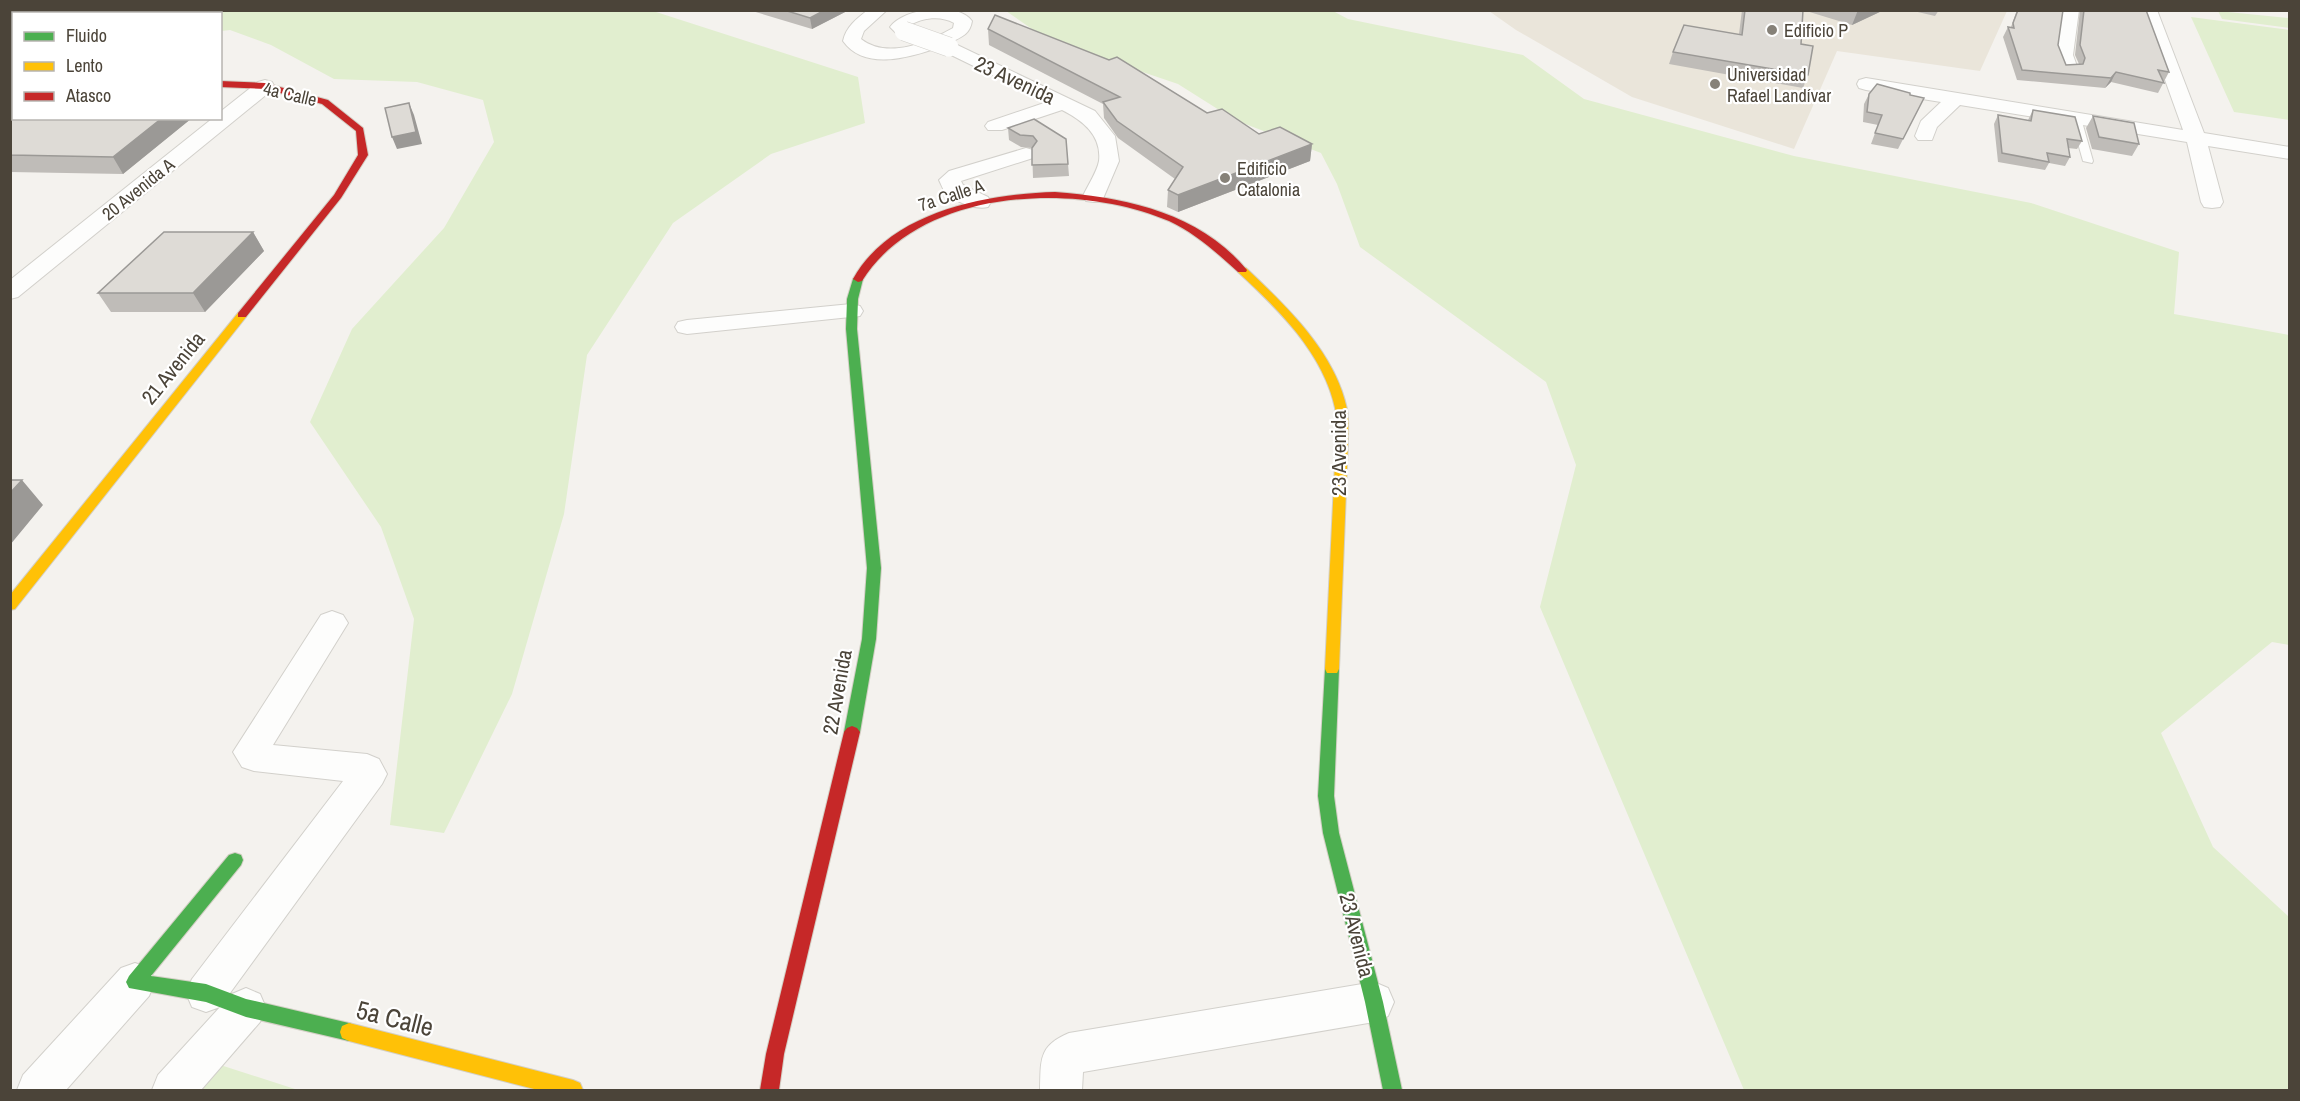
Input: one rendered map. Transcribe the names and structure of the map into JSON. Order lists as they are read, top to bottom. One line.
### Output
{"streets":{"street":["23 Avenida","4a Calle","20 Avenida A","7a Calle A","21 Avenida","22 Avenida","5a Calle"]},"crossings":[["23 Avenida","7a Calle A"],["4a Calle","20 Avenida A"],["4a Calle","21 Avenida"],["7a Calle A","22 Avenida"]],"places":["Edificio P","Universidad Rafael Landívar","Edificio Catalonia"],"legend":["Fluido","Lento","Atasco"]}
